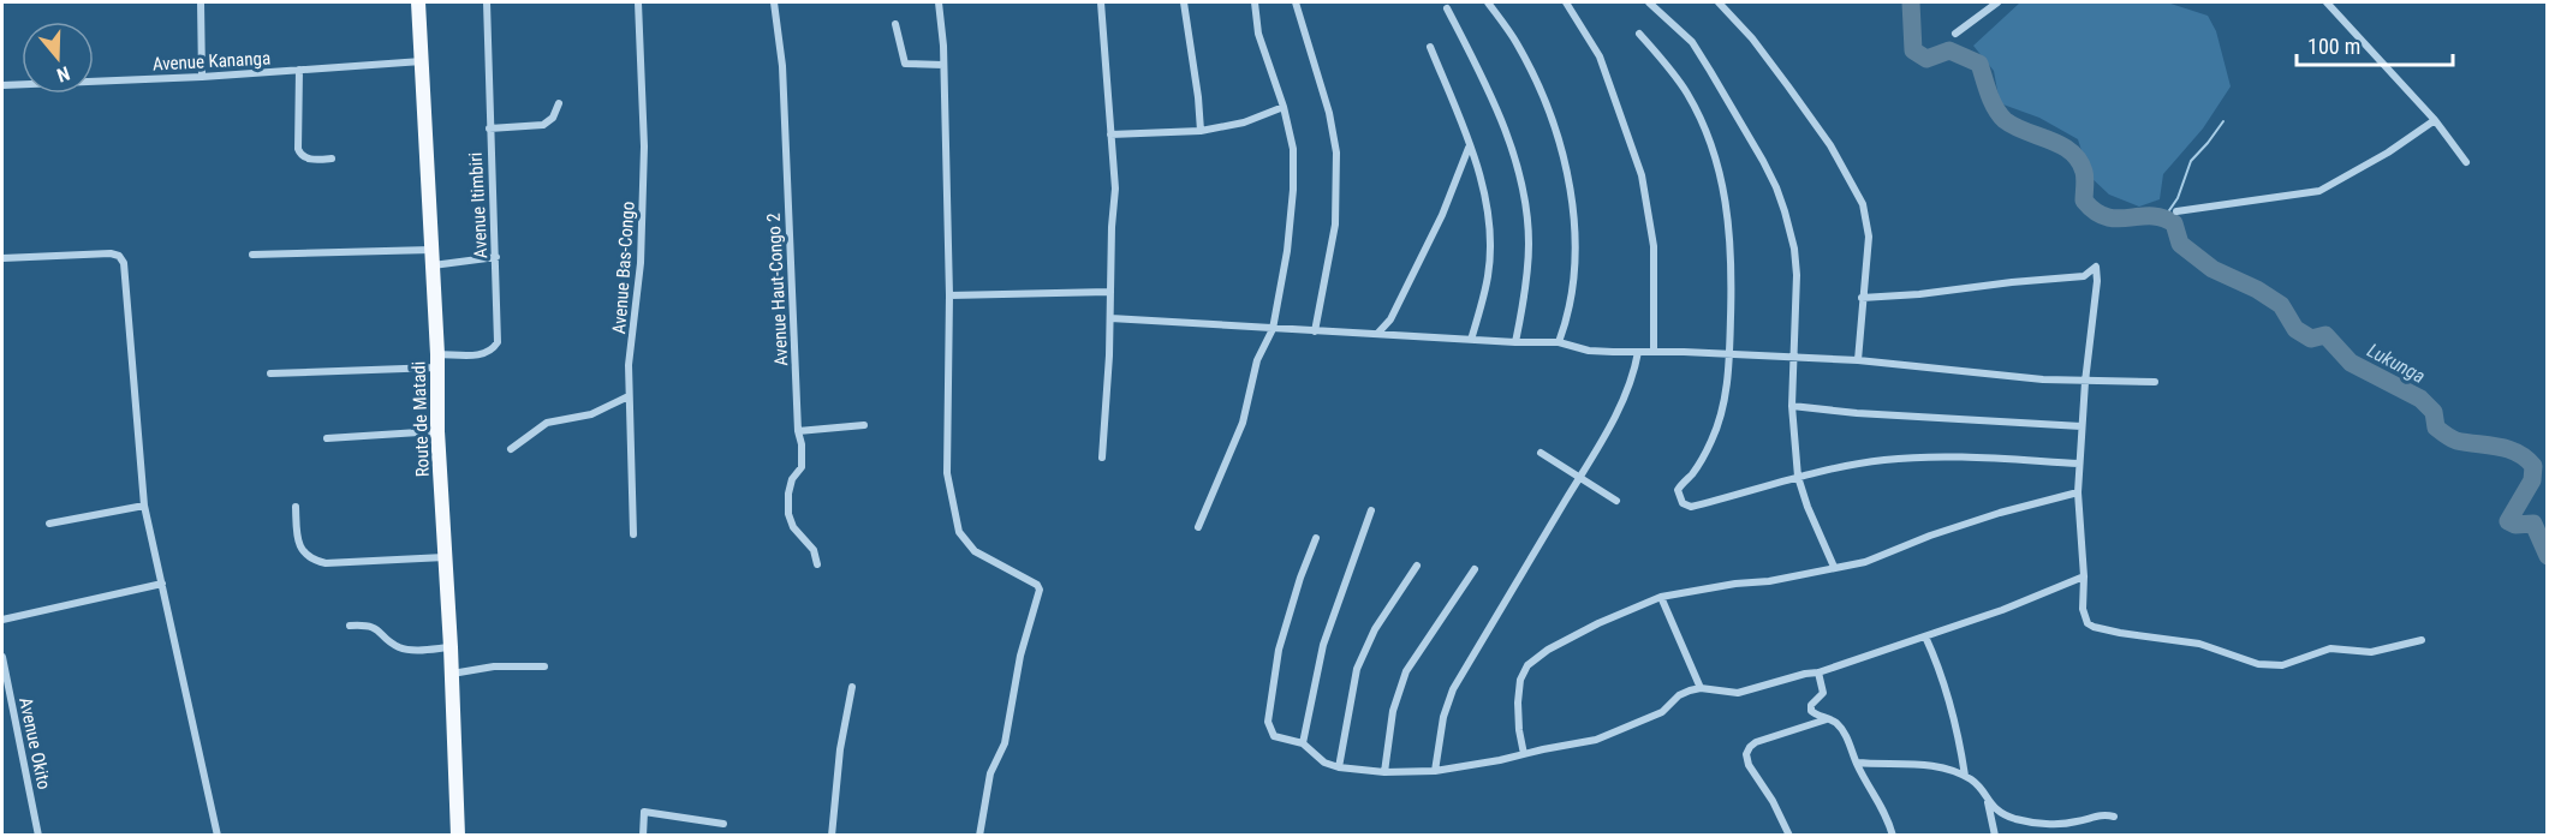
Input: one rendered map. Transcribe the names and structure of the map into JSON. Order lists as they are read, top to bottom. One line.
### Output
{"streets":{"main road":["Route de Matadi"],"street":["Avenue Kananga","Avenue Itimbiri","Avenue Bas-Congo","Avenue Haut-Congo 2","Avenue Okito"]},"crossings":[["Avenue Kananga","Route de Matadi"],["Avenue Itimbiri","Route de Matadi"]],"water":["Lukunga"],"scale_bar":"100 m","north":"bottom"}
